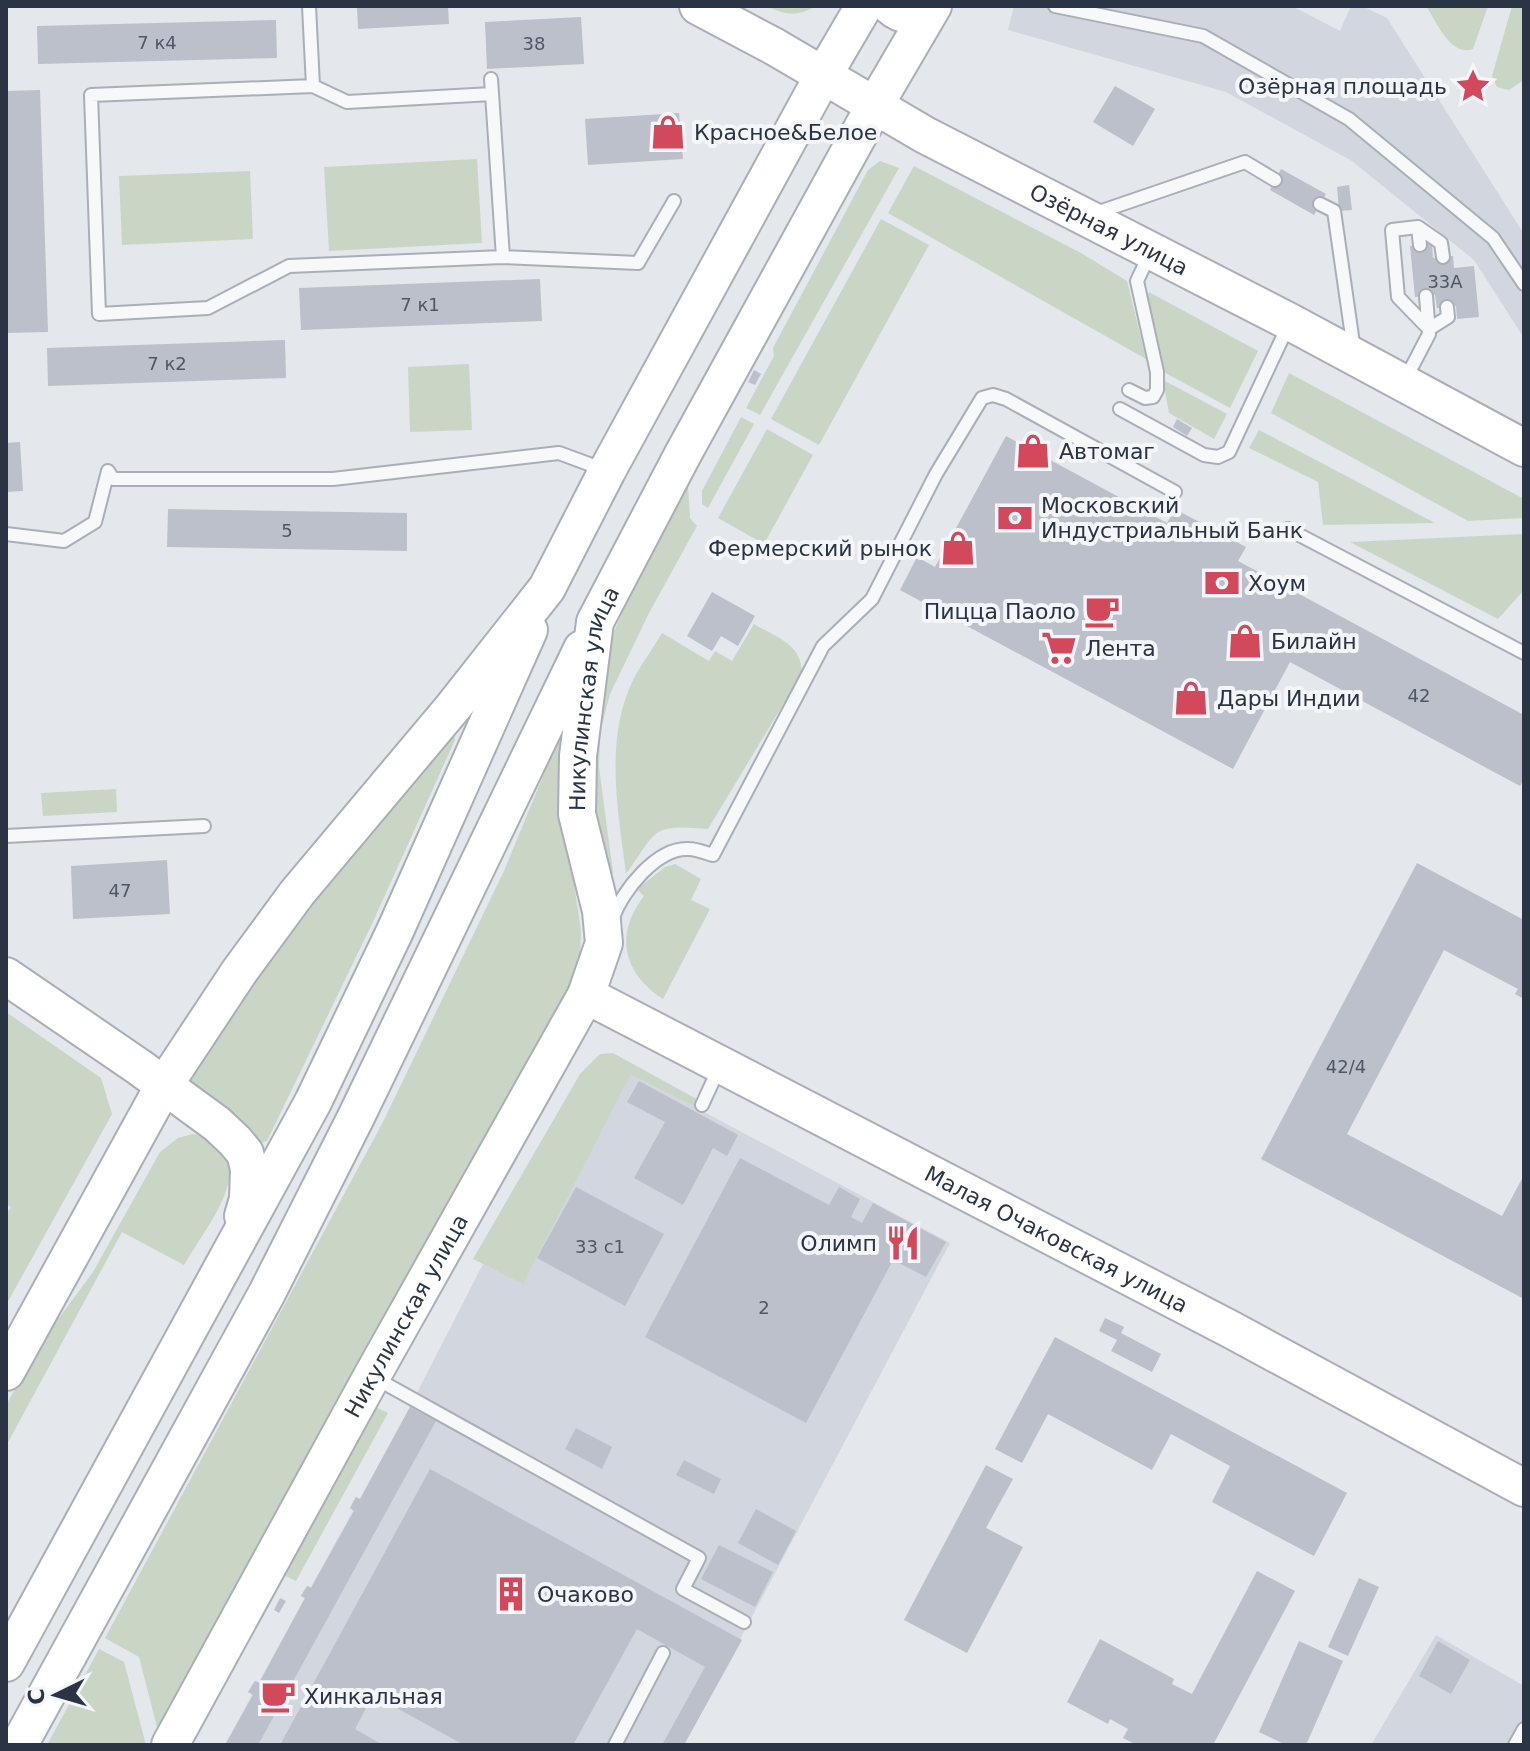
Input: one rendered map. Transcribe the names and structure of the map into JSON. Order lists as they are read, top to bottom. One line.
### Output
{"streets":{"street":["Озёрная улица","Никулинская улица","Малая Очаковская улица"]},"crossings":[["Озёрная улица","Никулинская улица"],["Никулинская улица","Малая Очаковская улица"]],"places":{"place":["Озёрная площадь"],"shop":["Красное&Белое","Автомаг","Фермерский рынок","Билайн","Дары Индии"],"bank":["Московский Индустриальный Банк","Хоум"],"cafe":["Пицца Паоло","Хинкальная"],"supermarket":["Лента"],"restaurant":["Олимп"],"building":["Очаково"]},"house_numbers":["7 к4","38","33А","7 к1","7 к2","5","42","47","42/4","33 с1","2"],"north":"left"}
